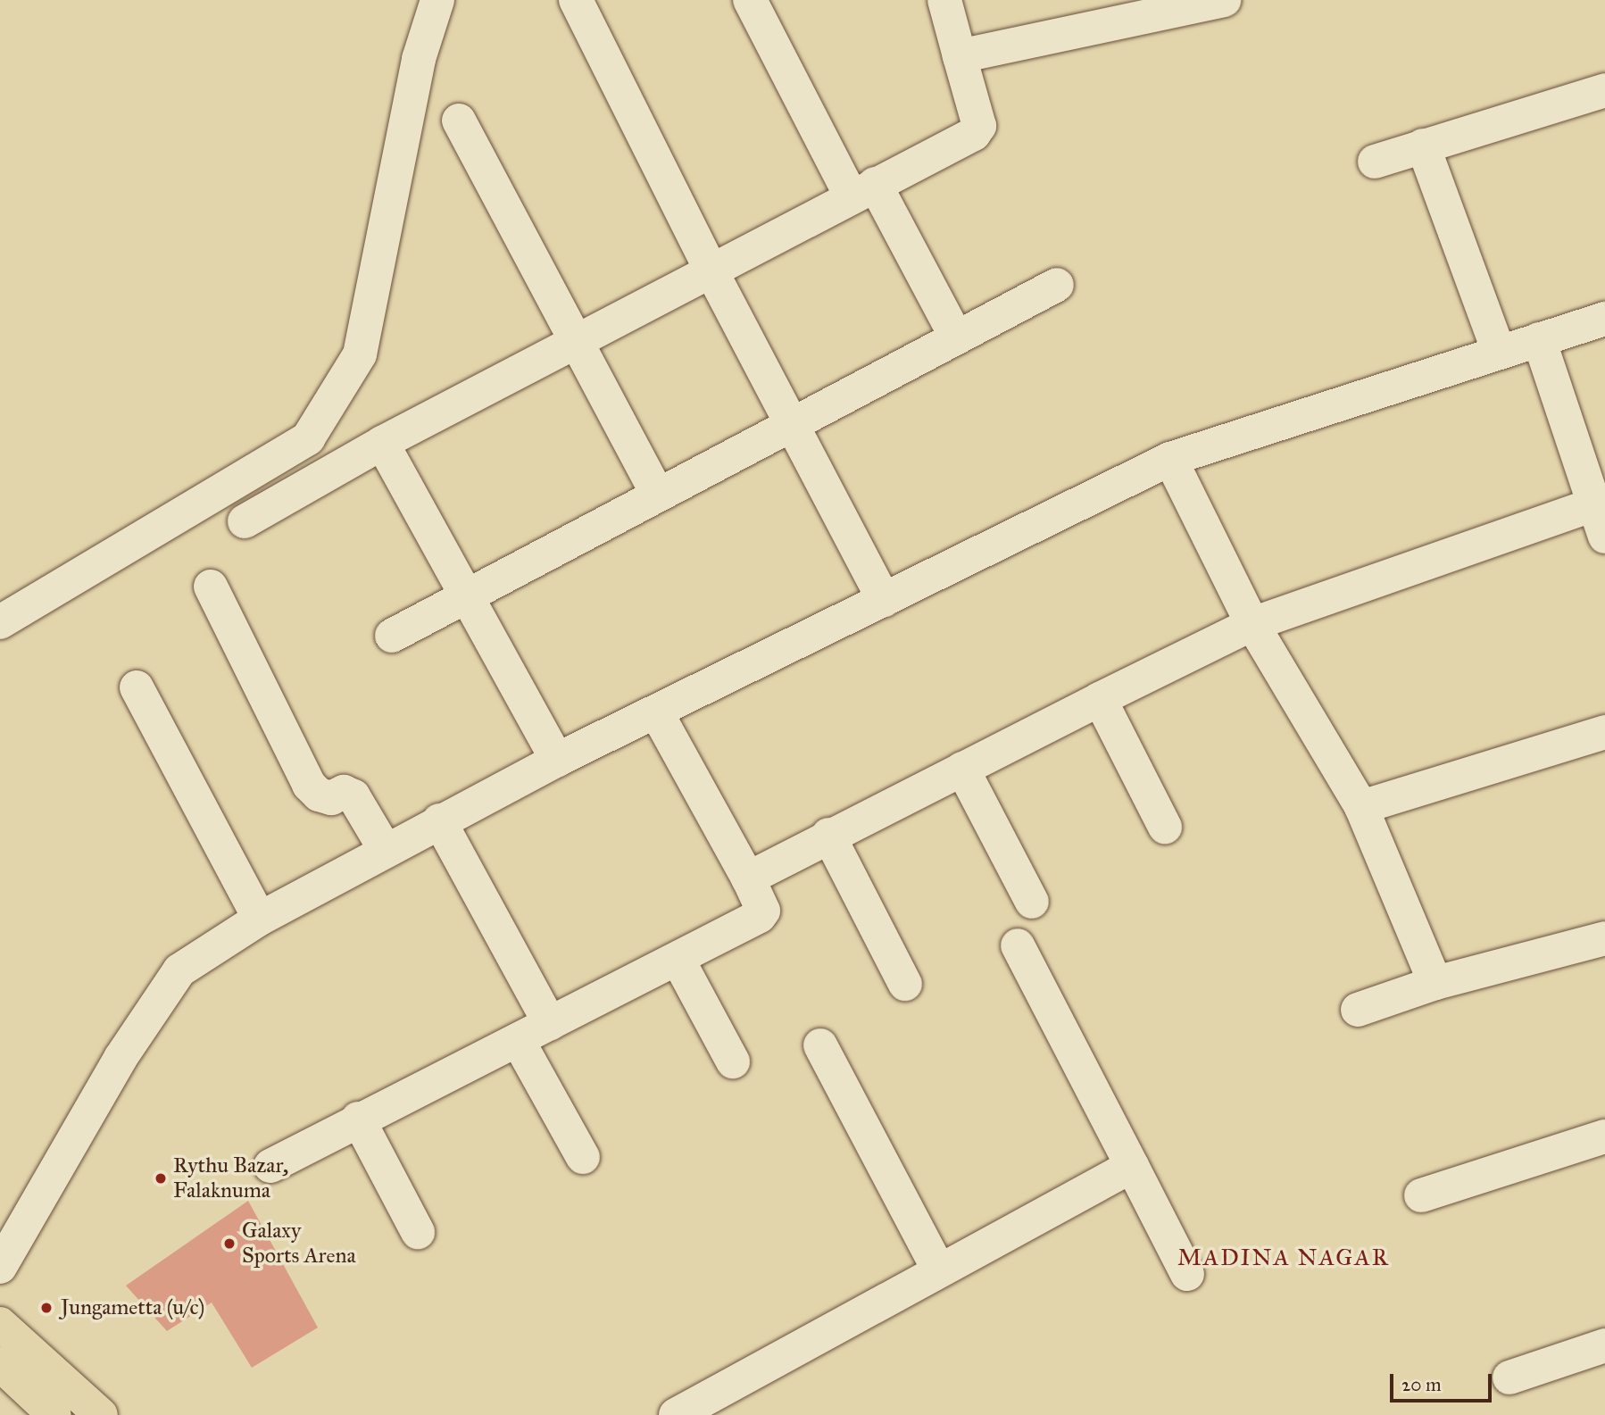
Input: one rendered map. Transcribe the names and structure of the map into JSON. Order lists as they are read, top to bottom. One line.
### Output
{"districts":["MADINA NAGAR"],"places":["Rythu Bazar, Falaknuma","Galaxy Sports Arena","Jungametta (u/c)"],"scale_bar":"20 m"}
